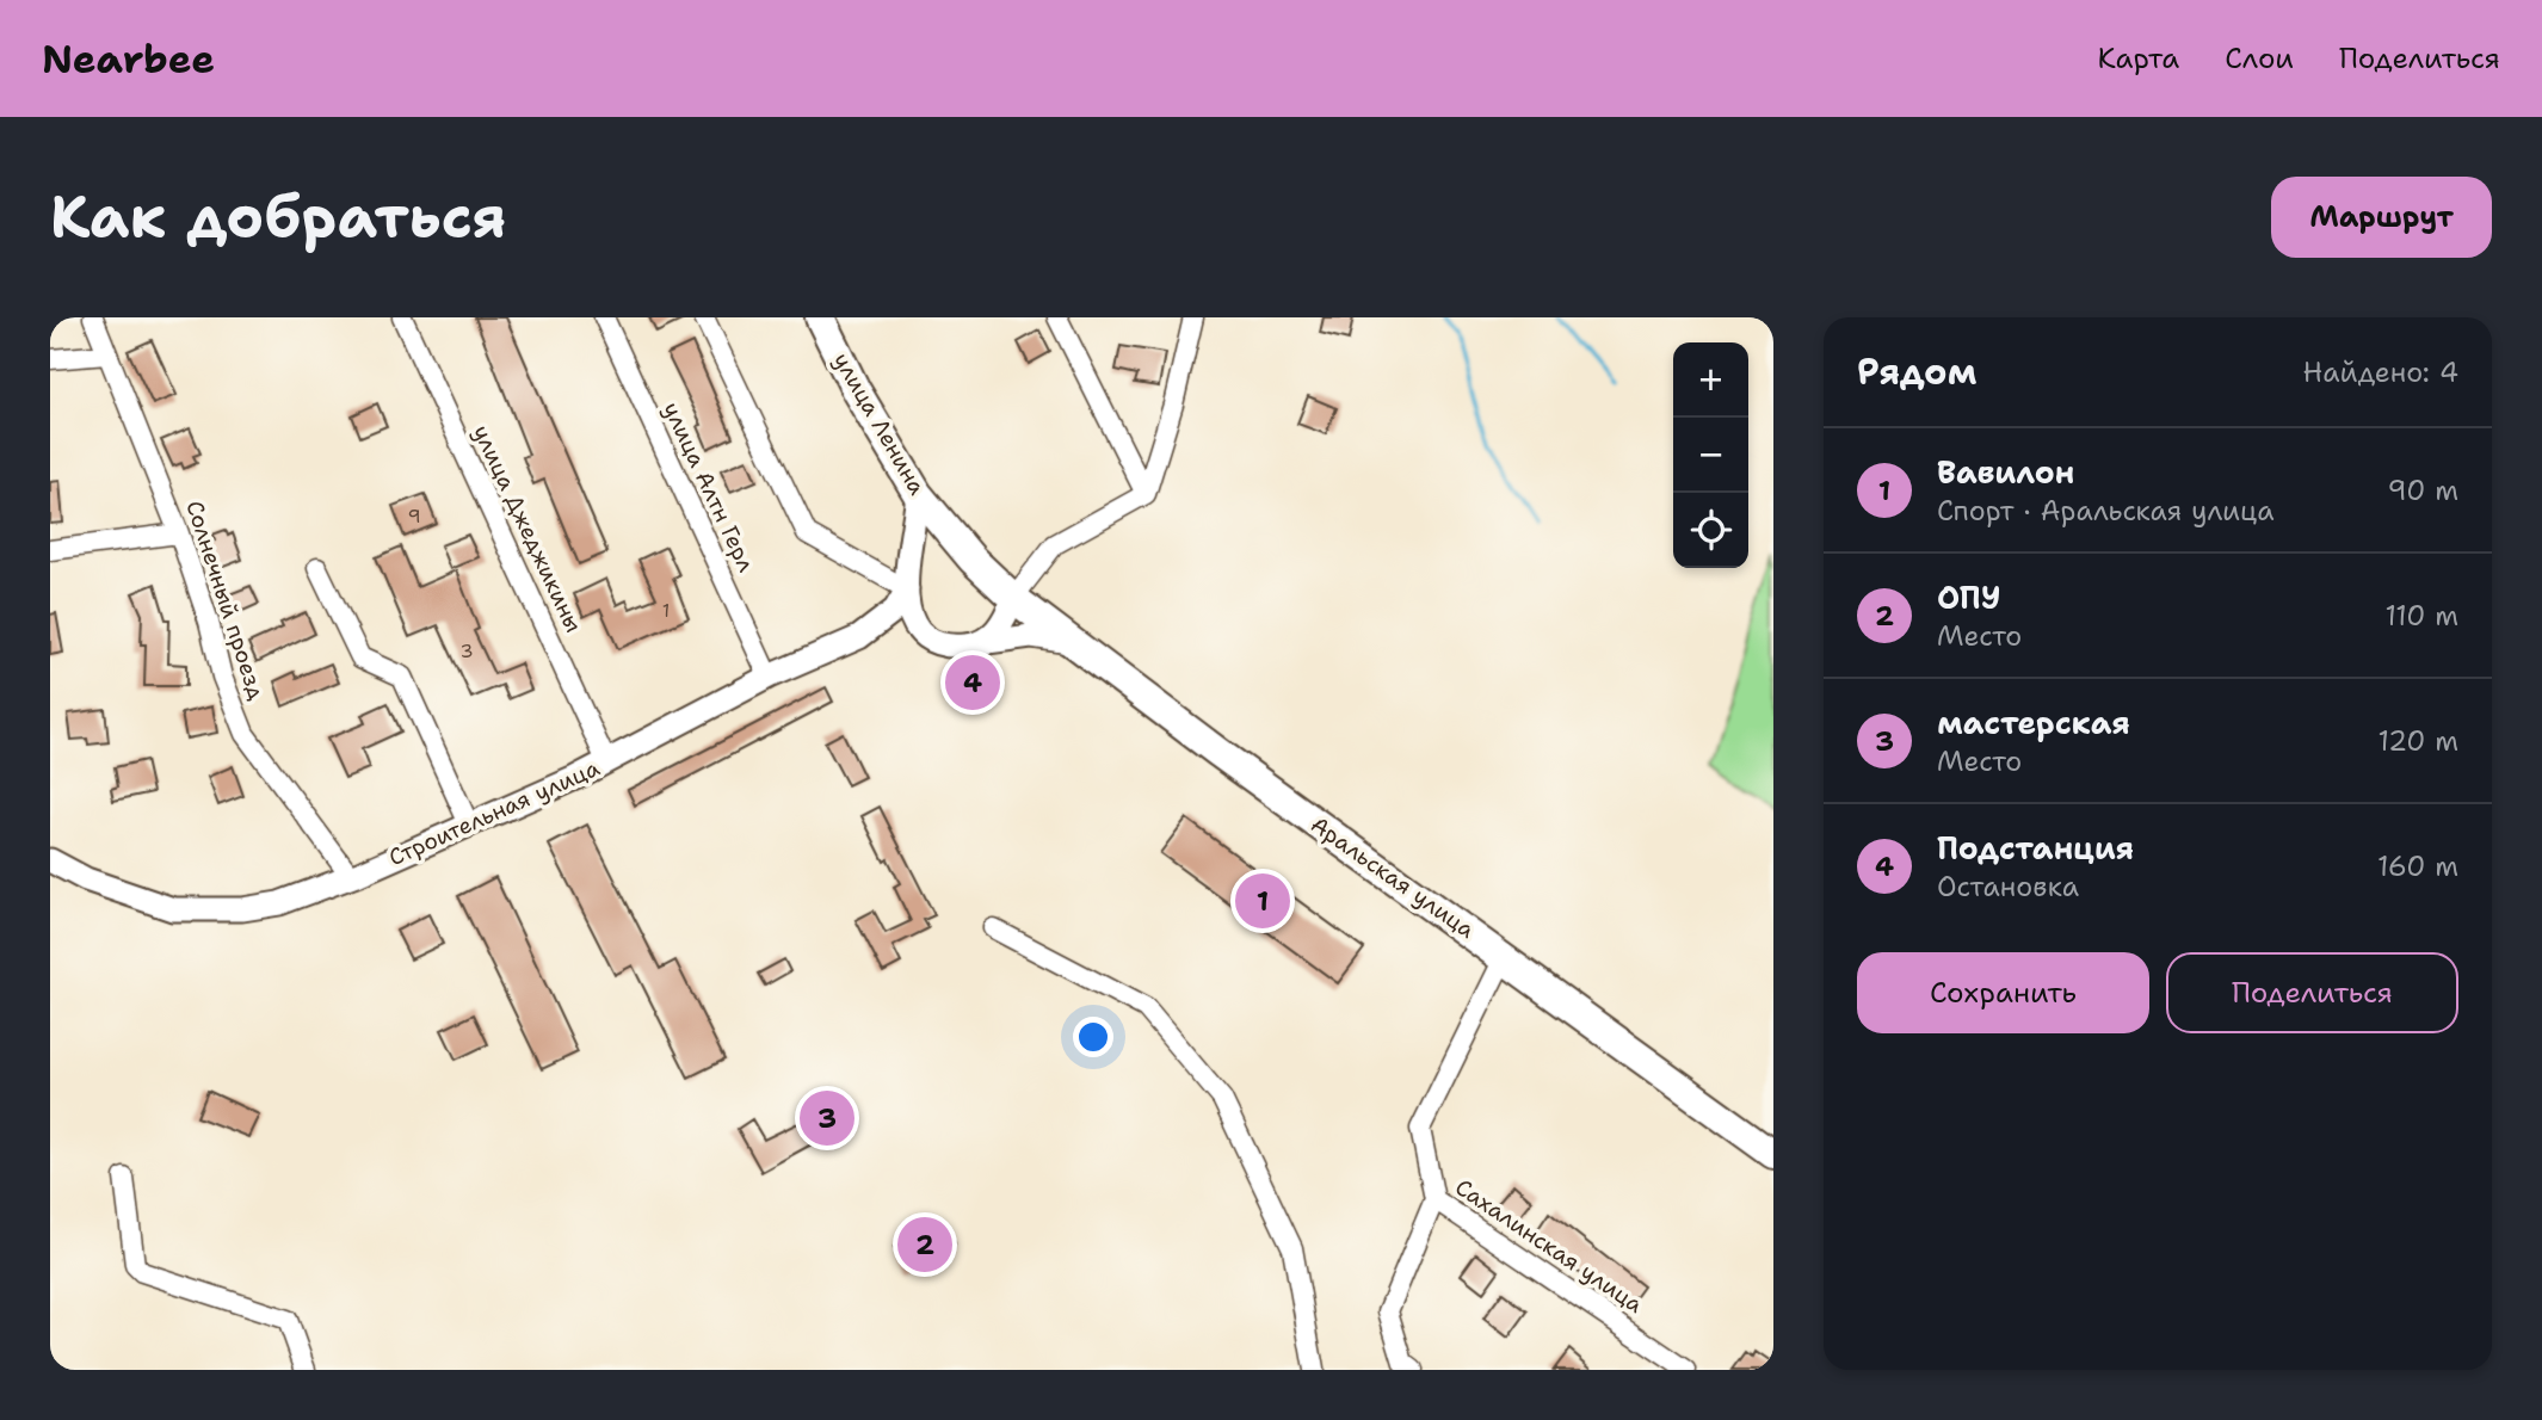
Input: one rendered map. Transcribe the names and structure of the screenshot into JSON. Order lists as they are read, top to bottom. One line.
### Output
{"streets":{"main road":["улица Ленина","Аральская улица"],"street":["улица Алтн Герл","улица Джеджикины","Солнечный проезд","Строительная улица","Сахалинская улица"]},"crossings":[["улица Ленина","Строительная улица"],["улица Ленина","Аральская улица"],["улица Алтн Герл","Строительная улица"],["улица Джеджикины","Строительная улица"],["Солнечный проезд","Строительная улица"],["Строительная улица","Аральская улица"],["Аральская улица","Сахалинская улица"]],"house_numbers":["9","1","3"],"page":{"header":"Nearbee","nav":["Карта","Слои","Поделиться"],"buttons":["Маршрут",["Сохранить","Поделиться"]],"title":"Как добраться","heading":["Рядом","Найдено: 4"],"map_buttons":["+","−"],"list":[{"mark":"1","name":"Вавилон","note":"Спорт · Аральская улица","value":"90 m"},{"mark":"2","name":"ОПУ","note":"Место","value":"110 m"},{"mark":"3","name":"мастерская","note":"Место","value":"120 m"},{"mark":"4","name":"Подстанция","note":"Остановка","value":"160 m"}],"pins":["4","1","3","2"]}}
